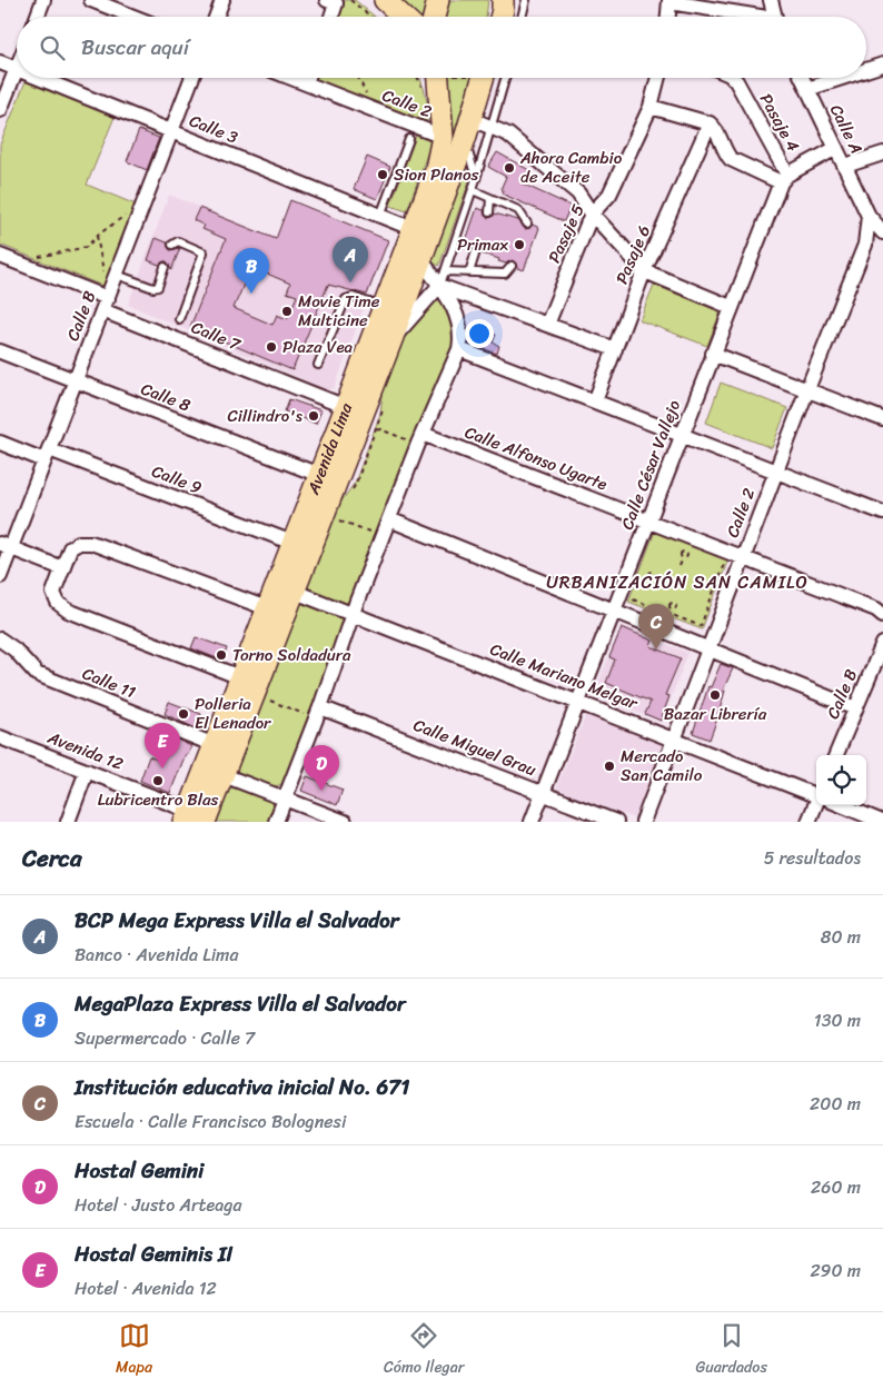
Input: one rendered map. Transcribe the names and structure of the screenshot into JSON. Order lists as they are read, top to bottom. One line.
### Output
{"streets":{"main road":["Avenida Lima"],"street":["Calle 2","Pasaje 4","Calle 3","Calle A","Pasaje 5","Pasaje 6","Calle B","Calle 7","Calle 8","Calle Alfonso Ugarte","Calle César Vallejo","Calle 9","Calle Mariano Melgar","Calle 11","Calle Miguel Grau","Avenida 12"]},"crossings":[["Calle 2","Calle A"],["Calle 2","Avenida Lima"],["Calle 2","Calle Alfonso Ugarte"],["Calle 2","Calle Mariano Melgar"],["Pasaje 4","Calle César Vallejo"],["Calle 3","Calle B"],["Calle 3","Avenida Lima"],["Calle B","Calle 7"],["Calle B","Calle 8"],["Calle B","Calle 9"],["Calle 7","Avenida Lima"],["Calle 8","Avenida Lima"],["Avenida Lima","Calle 9"],["Avenida Lima","Calle Mariano Melgar"],["Avenida Lima","Calle 11"],["Avenida Lima","Avenida 12"],["Calle Alfonso Ugarte","Calle César Vallejo"],["Calle César Vallejo","Calle Mariano Melgar"],["Calle César Vallejo","Calle Miguel Grau"]],"districts":["URBANIZACIÓN SAN CAMILO"],"places":["Ahora Cambio de Aceite","Sion Planos","Primax","Movie Time Multicine","Plaza Vea","Cillindro's","Torno Soldadura","Bazar Librería","Polleria El Lenador","Mercado San Camilo","Lubricentro Blas"],"page":{"search":"Buscar aquí","pins":["A","B","C","E","D"],"heading":["Cerca","5 resultados"],"list":[{"mark":"A","name":"BCP Mega Express Villa el Salvador","note":"Banco · Avenida Lima","value":"80 m"},{"mark":"B","name":"MegaPlaza Express Villa el Salvador","note":"Supermercado · Calle 7","value":"130 m"},{"mark":"C","name":"Institución educativa inicial No. 671","note":"Escuela · Calle Francisco Bolognesi","value":"200 m"},{"mark":"D","name":"Hostal Gemini","note":"Hotel · Justo Arteaga","value":"260 m"},{"mark":"E","name":"Hostal Geminis II","note":"Hotel · Avenida 12","value":"290 m"}],"nav":["Mapa","Cómo llegar","Guardados"]}}
